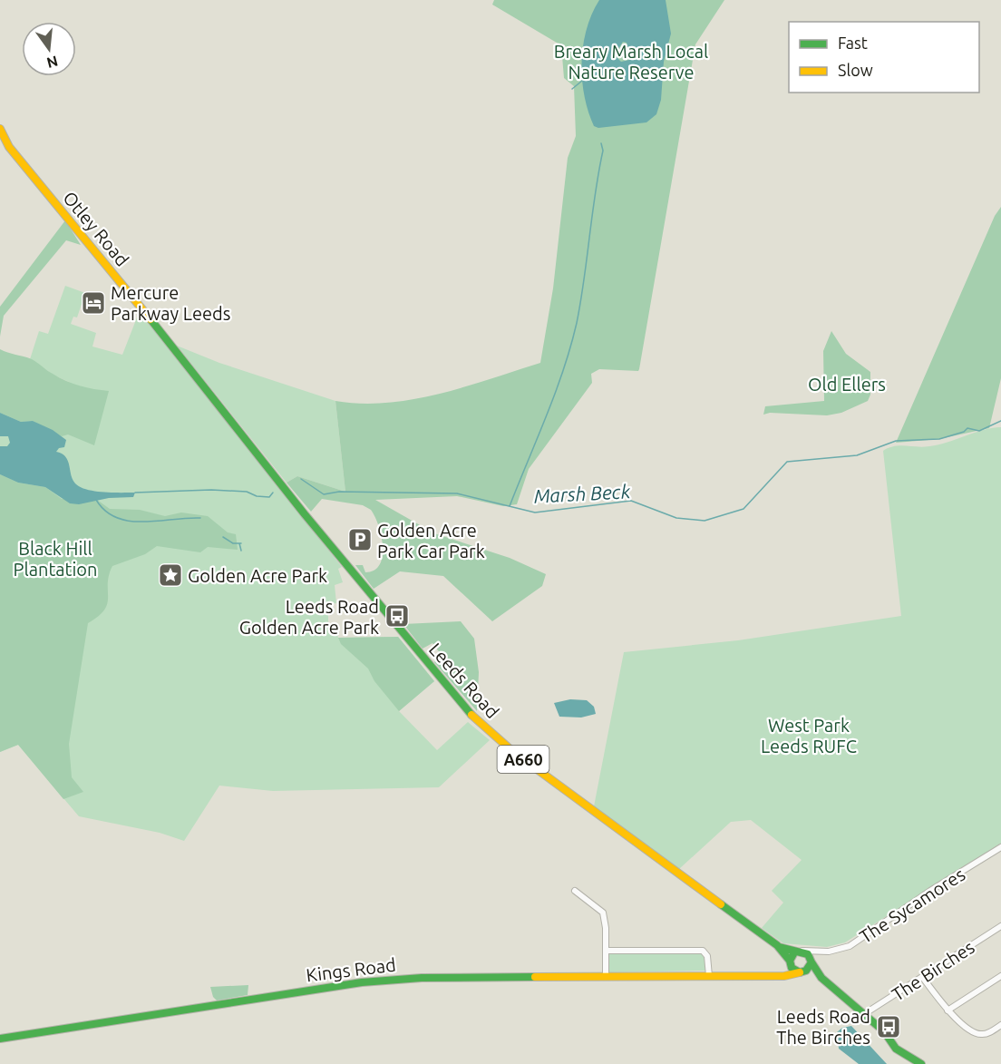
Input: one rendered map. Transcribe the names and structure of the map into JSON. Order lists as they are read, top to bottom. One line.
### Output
{"streets":{"main road":["Otley Road","Leeds Road","A660","Kings Road"],"street":["The Sycamores","The Birches"]},"crossings":[["Otley Road","Leeds Road"],["Leeds Road","The Sycamores"],["Leeds Road","Kings Road"],["The Sycamores","Kings Road"]],"water":["Marsh Beck"],"parks":["Breary Marsh Local Nature Reserve","Old Ellers","Black Hill Plantation","West Park Leeds RUFC"],"places":{"hotel":["Mercure Parkway Leeds"],"parking":["Golden Acre Park Car Park"],"place":["Golden Acre Park"],"bus stop":["Leeds Road Golden Acre Park","Leeds Road The Birches"]},"legend":["Fast","Slow"],"north":"bottom"}
